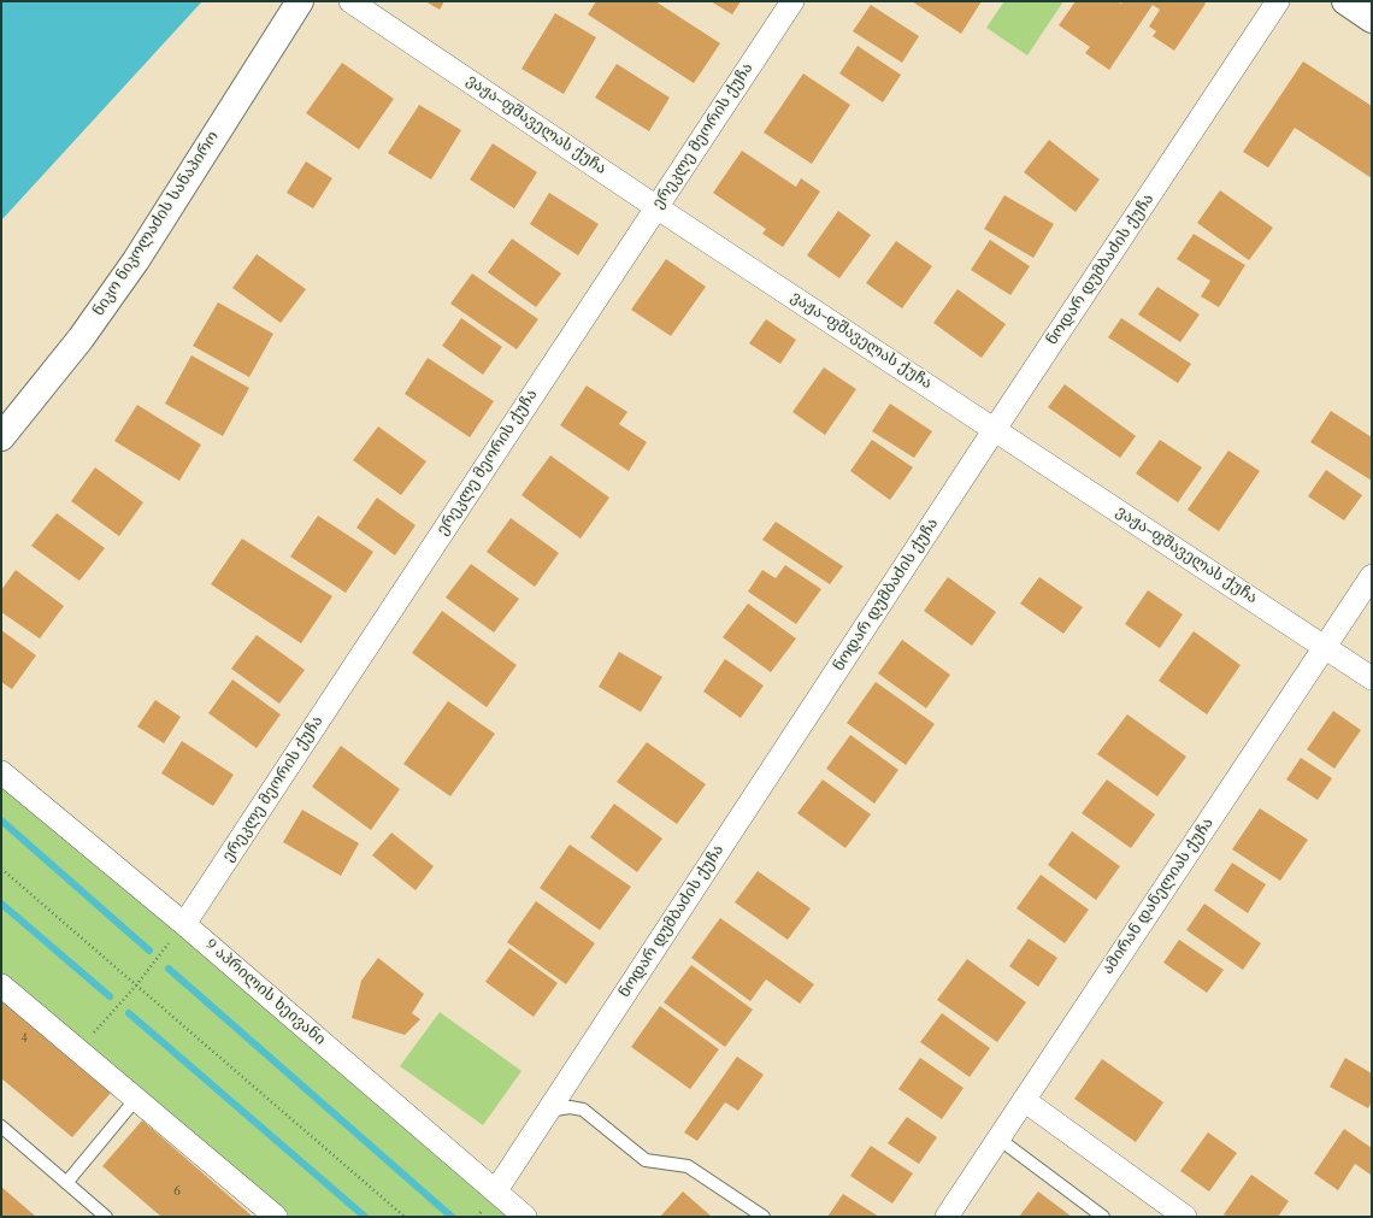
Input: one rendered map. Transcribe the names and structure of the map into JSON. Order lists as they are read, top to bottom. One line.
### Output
{"streets":{"street":["ვაჟა-ფშაველას ქუჩა","ერეკლე მეორის ქუჩა","ნიკო ნიკოლაძის სანაპირო","ნოდარ დუმბაძის ქუჩა","ამირან დანელიას ქუჩა","9 აპრილის ხეივანი"]},"crossings":[["ვაჟა-ფშაველას ქუჩა","ერეკლე მეორის ქუჩა"],["ვაჟა-ფშაველას ქუჩა","ნოდარ დუმბაძის ქუჩა"],["ვაჟა-ფშაველას ქუჩა","ამირან დანელიას ქუჩა"],["ერეკლე მეორის ქუჩა","9 აპრილის ხეივანი"],["ნოდარ დუმბაძის ქუჩა","9 აპრილის ხეივანი"]],"house_numbers":["4","6"]}
